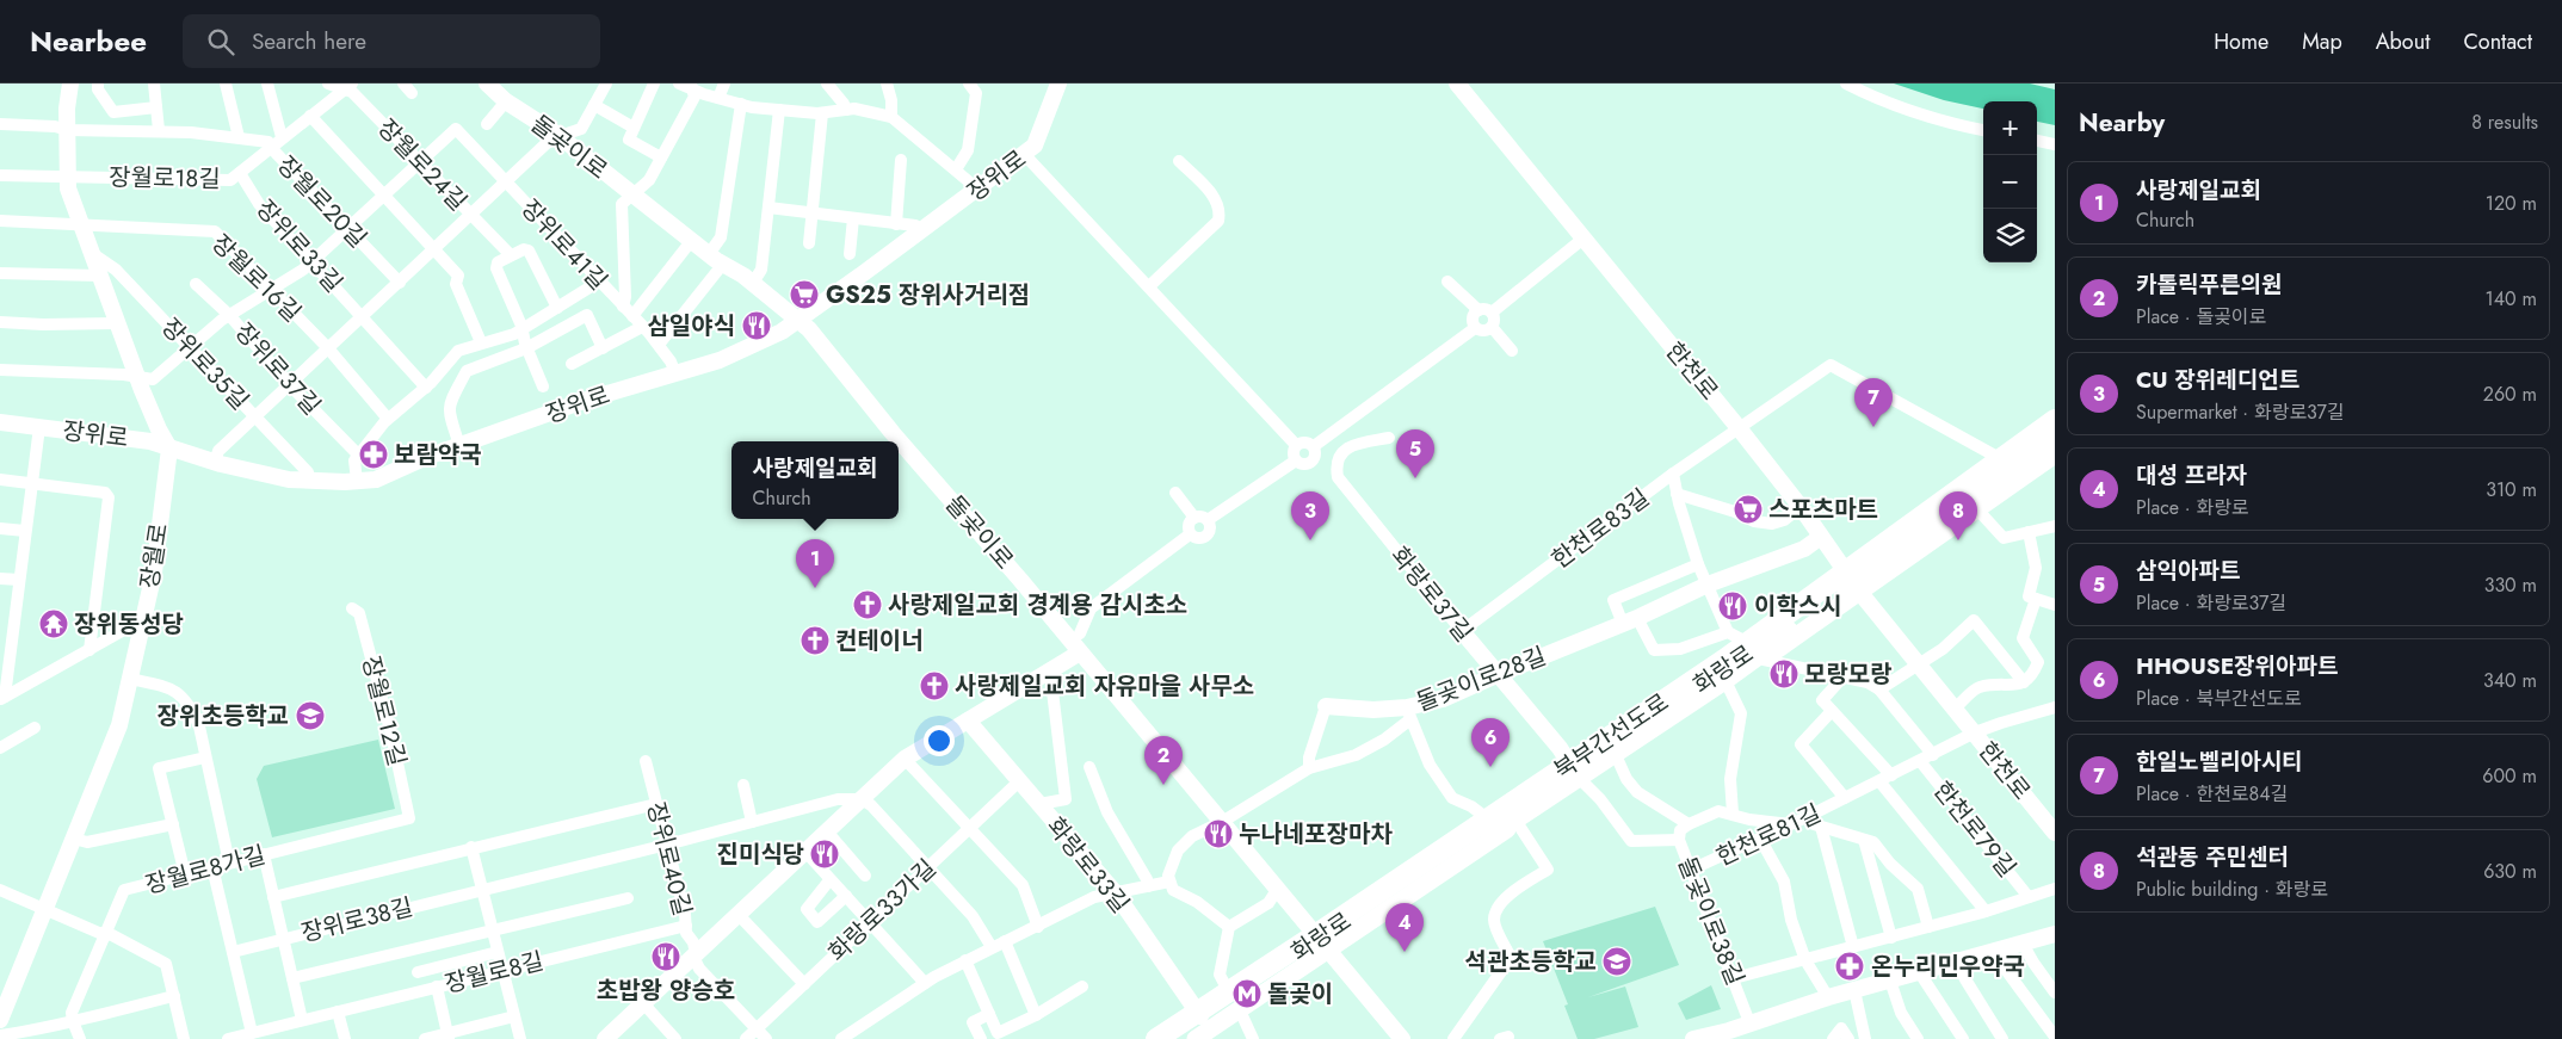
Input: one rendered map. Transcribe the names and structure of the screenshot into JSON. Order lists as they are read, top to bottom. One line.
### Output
{"streets":{"highway":["북부간선도로"],"main road":["화랑로"],"street":["돌곶이로","장월로24길","장위로","장월로18길","장월로20길","장위로41길","장위로33길","장월로16길","장위로35길","장위로37길","한천로","한천로83길","장월로","화랑로37길","돌곶이로28길","장월로12길","한천로79길","한천로81길","장위로40길","화랑로33길","장월로8가길","화랑로33가길","장위로38길","돌곶이로38길","장월로8길"]},"crossings":[["돌곶이로","장위로"],["돌곶이로","장위로41길"],["돌곶이로","화랑로"],["돌곶이로","돌곶이로28길"],["장월로24길","장월로18길"],["장월로24길","장위로41길"],["장위로","장위로41길"],["장위로","장위로35길"],["장위로","장월로"],["장월로18길","장월로20길"],["장월로18길","장위로33길"],["한천로","한천로83길"],["한천로","화랑로"],["한천로","돌곶이로28길"],["한천로","한천로81길"],["한천로83길","화랑로37길"],["한천로83길","화랑로"],["화랑로37길","화랑로"],["화랑로37길","돌곶이로28길"],["화랑로37길","돌곶이로38길"],["화랑로","화랑로33길"],["화랑로","돌곶이로38길"],["장월로12길","장월로8가길"],["한천로79길","한천로81길"],["한천로79길","돌곶이로38길"],["한천로81길","돌곶이로38길"],["장위로40길","화랑로33가길"],["장위로40길","장위로38길"],["장위로40길","장월로8길"],["화랑로33길","화랑로33가길"]],"places":{"supermarket":["GS25 장위사거리점","스포츠마트"],"restaurant":["삼일야식","이학스시","모랑모랑","누나네포장마차","진미식당","초밥왕 양승호"],"pharmacy":["보람약국","온누리민우약국"],"church":["사랑제일교회 경계용 감시초소","컨테이너","사랑제일교회 자유마을 사무소"],"temple":["장위동성당"],"school or university":["장위초등학교","석관초등학교"],"metro station":["돌곶이"]},"page":{"header":"Nearbee","search":"Search here","nav":["Home","Map","About","Contact"],"heading":["Nearby","8 results"],"map_buttons":["+","−"],"list":[{"mark":"1","name":"사랑제일교회","note":"Church","value":"120 m"},{"mark":"2","name":"카톨릭푸른의원","note":"Place · 돌곶이로","value":"140 m"},{"mark":"3","name":"CU 장위레디언트","note":"Supermarket · 화랑로37길","value":"260 m"},{"mark":"4","name":"대성 프라자","note":"Place · 화랑로","value":"310 m"},{"mark":"5","name":"삼익아파트","note":"Place · 화랑로37길","value":"330 m"},{"mark":"6","name":"HHOUSE장위아파트","note":"Place · 북부간선도로","value":"340 m"},{"mark":"7","name":"한일노벨리아시티","note":"Place · 한천로84길","value":"600 m"},{"mark":"8","name":"석관동 주민센터","note":"Public building · 화랑로","value":"630 m"}],"pins":["7","5","3","8","1","6","2","4"],"popup":["사랑제일교회","Church"]}}
